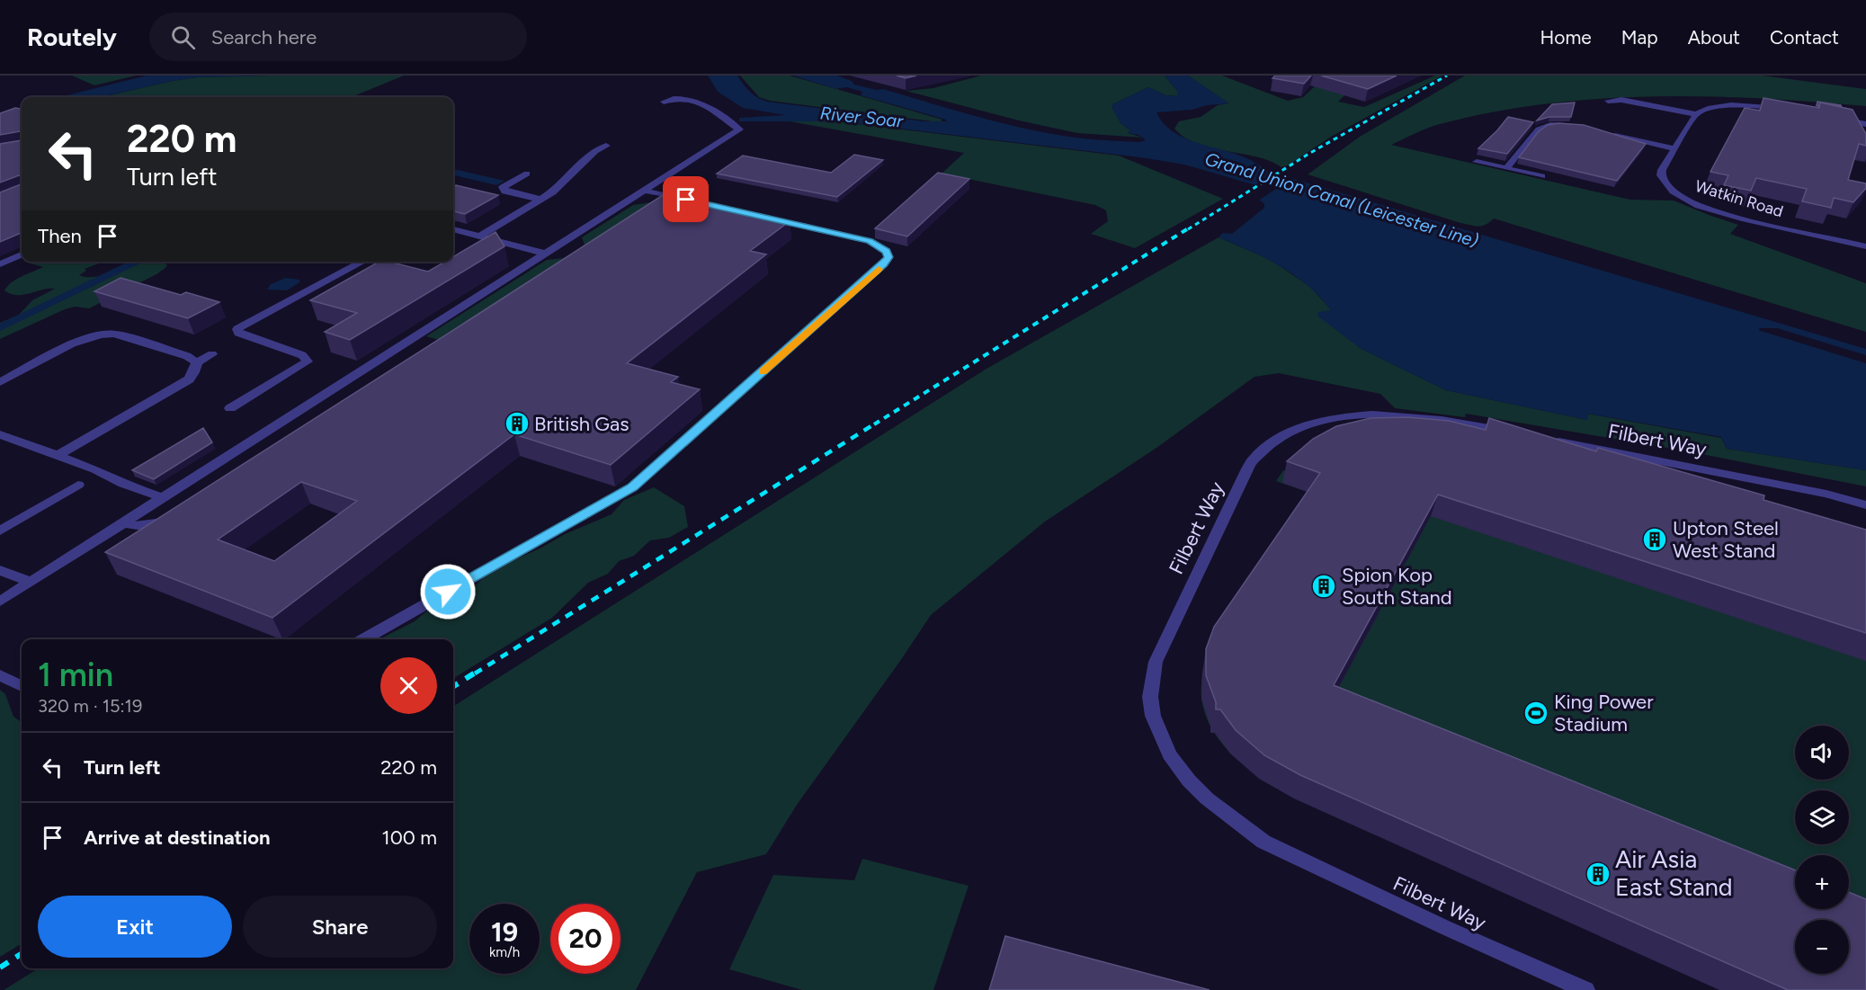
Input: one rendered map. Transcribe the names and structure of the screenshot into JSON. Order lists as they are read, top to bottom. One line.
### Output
{"streets":{"street":["Watkin Road","Filbert Way"]},"water":["River Soar","Grand Union Canal (Leicester Line)"],"places":{"building":["British Gas","Upton Steel West Stand","Spion Kop South Stand","Air Asia East Stand"],"sports":["King Power Stadium"]},"page":{"header":"Routely","search":"Search here","nav":["Home","Map","About","Contact"],"turn":["220 m","Turn left"],"then":"Then","heading":["1 min","320 m · 15:19"],"map_buttons":["+","−"],"list":[{"name":"Turn left","value":"220 m"},{"name":"Arrive at destination","value":"100 m"}],"buttons":["Exit","Share"],"speed":"19 km/h","limit":"20"}}
